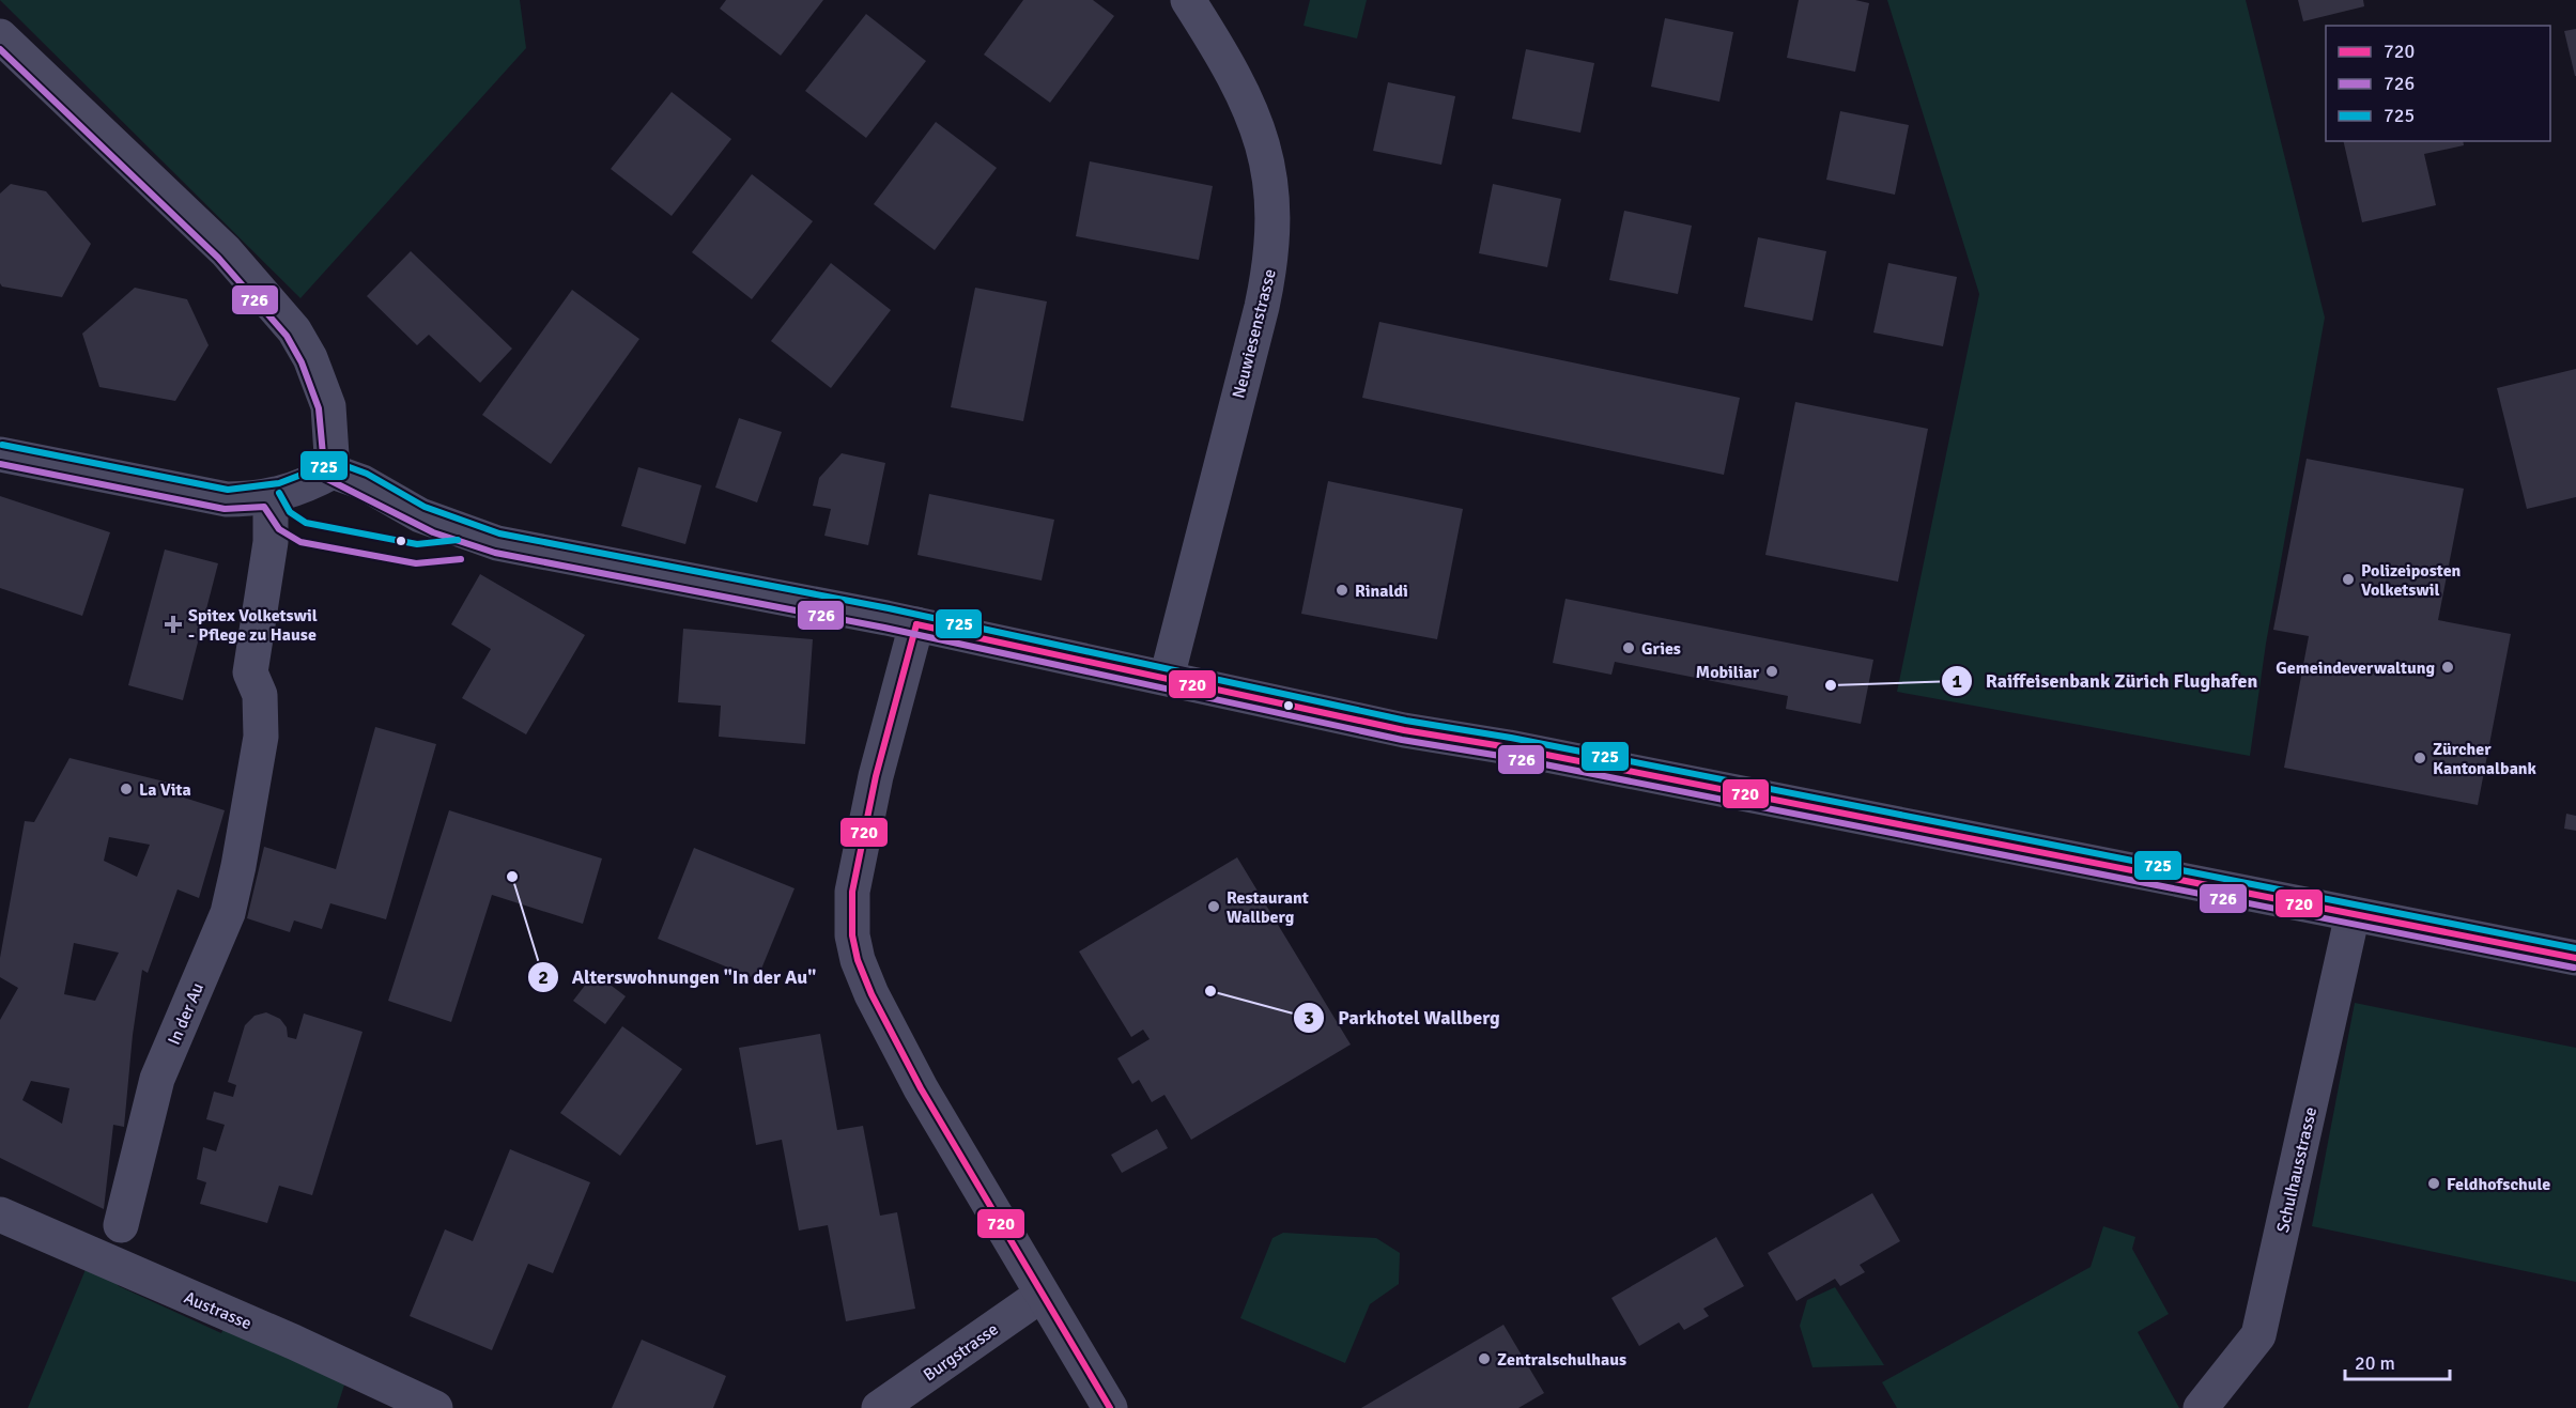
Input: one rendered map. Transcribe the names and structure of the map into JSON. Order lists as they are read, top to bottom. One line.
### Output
{"streets":{"street":["Neuwiesenstrasse","In der Au","Schulhausstrasse","Austrasse","Burgstrasse"]},"places":{"other":["Polizeiposten Volketswil","Rinaldi","Gries","Gemeindeverwaltung","Mobiliar","Raiffeisenbank Zürich Flughafen","Zürcher Kantonalbank","La Vita","Alterswohnungen \"In der Au\"","Restaurant Wallberg","Parkhotel Wallberg","Feldhofschule","Zentralschulhaus"],"health":["Spitex Volketswil - Pflege zu Hause"]},"lines":["transit line 726","transit line 725","transit line 720"],"legend":["720","726","725"],"scale_bar":"20 m"}
